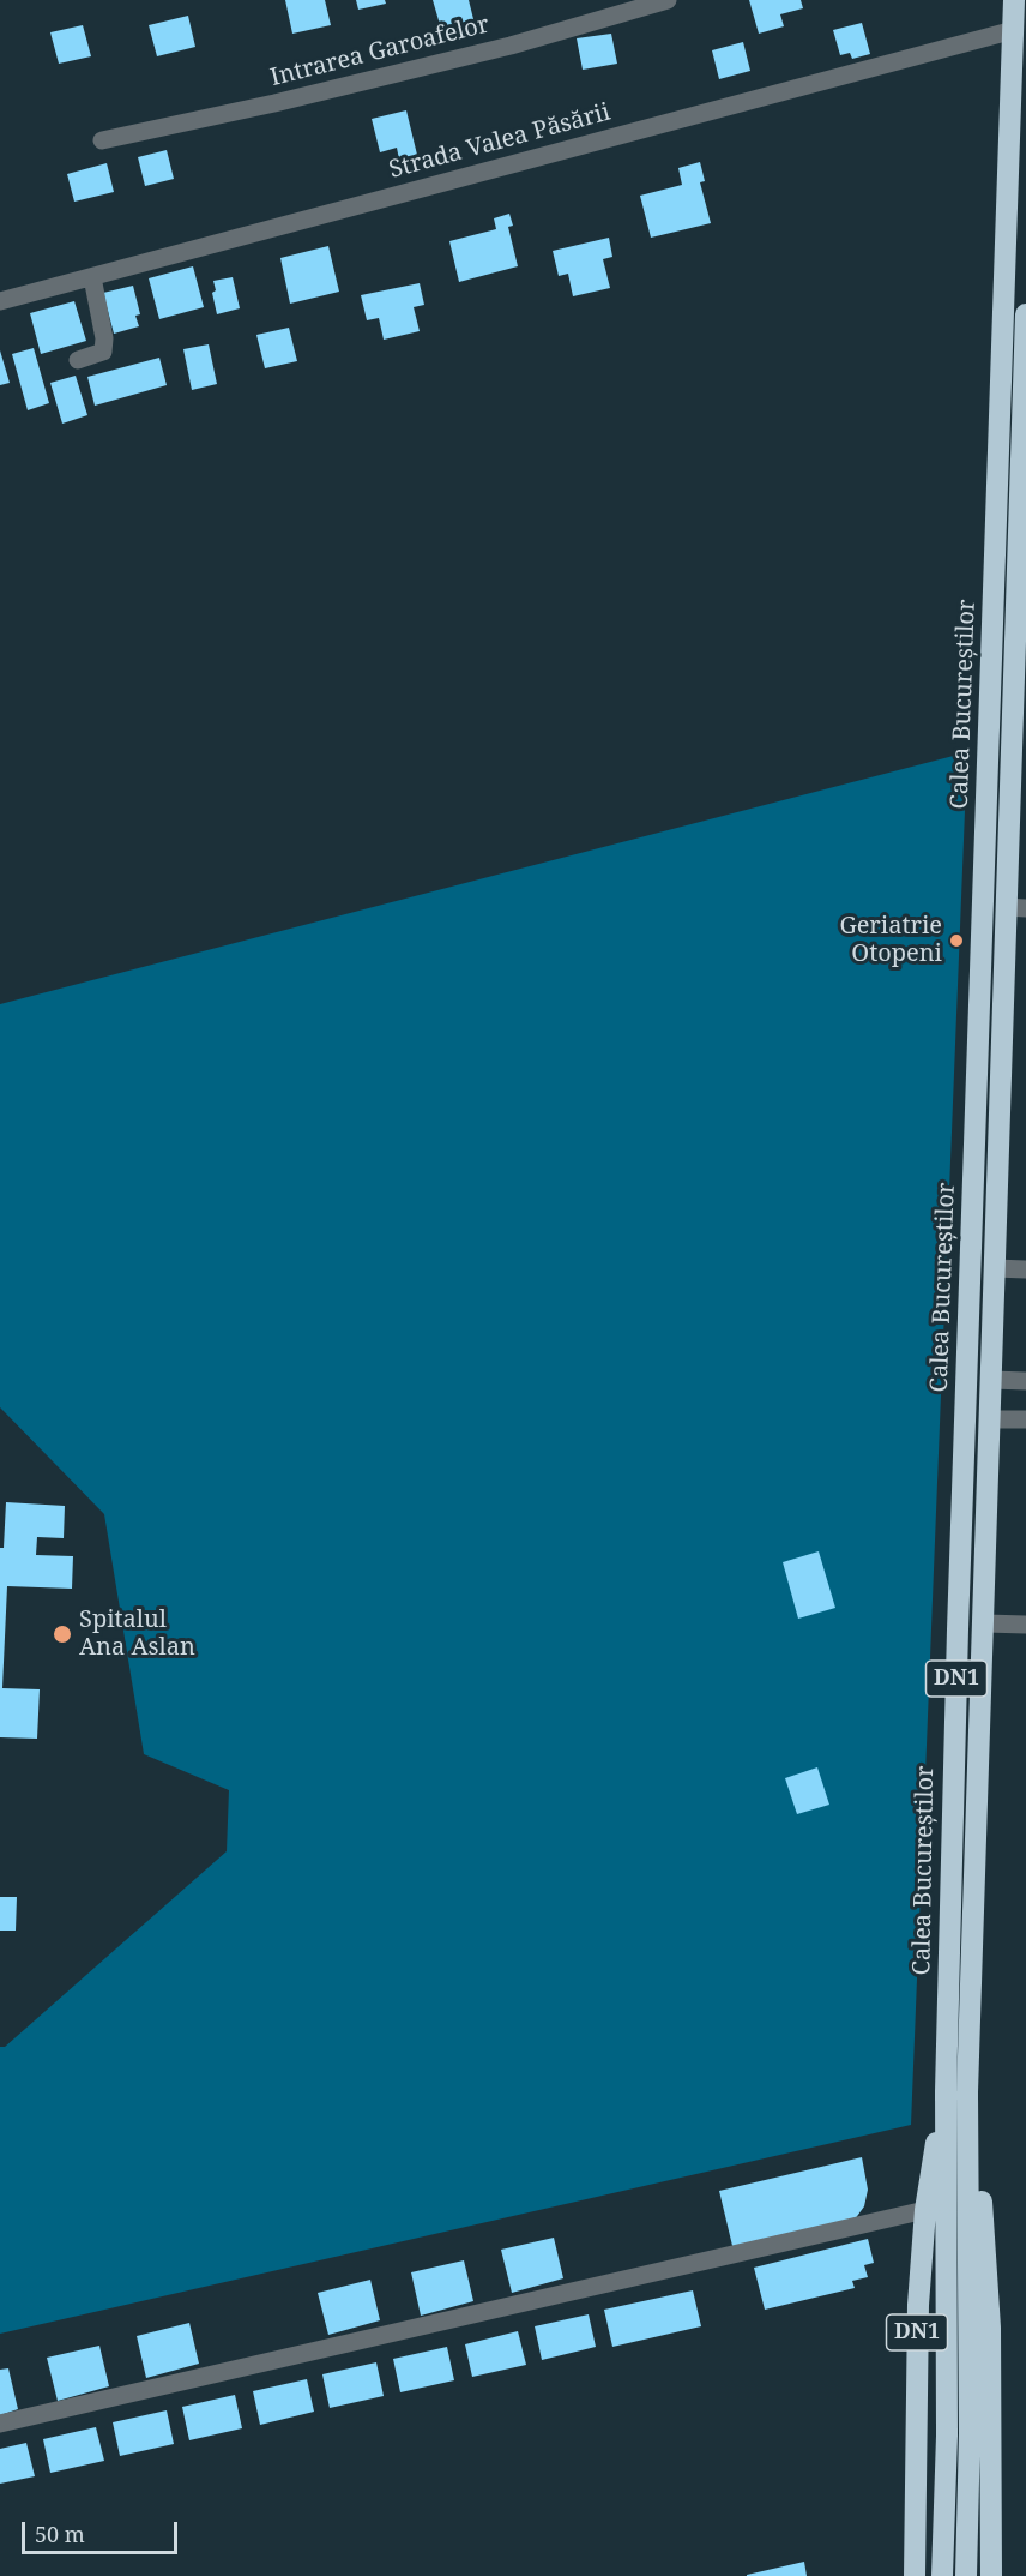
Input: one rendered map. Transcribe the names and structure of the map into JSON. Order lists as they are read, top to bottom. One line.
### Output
{"streets":{"highway":["Calea Bucureștilor","DN1"],"street":["Intrarea Garoafelor","Strada Valea Păsării"]},"crossings":[["Strada Valea Păsării","Calea Bucureștilor"],["Calea Bucureștilor","DN1"]],"places":["Geriatrie Otopeni","Spitalul Ana Aslan"],"scale_bar":"50 m"}
